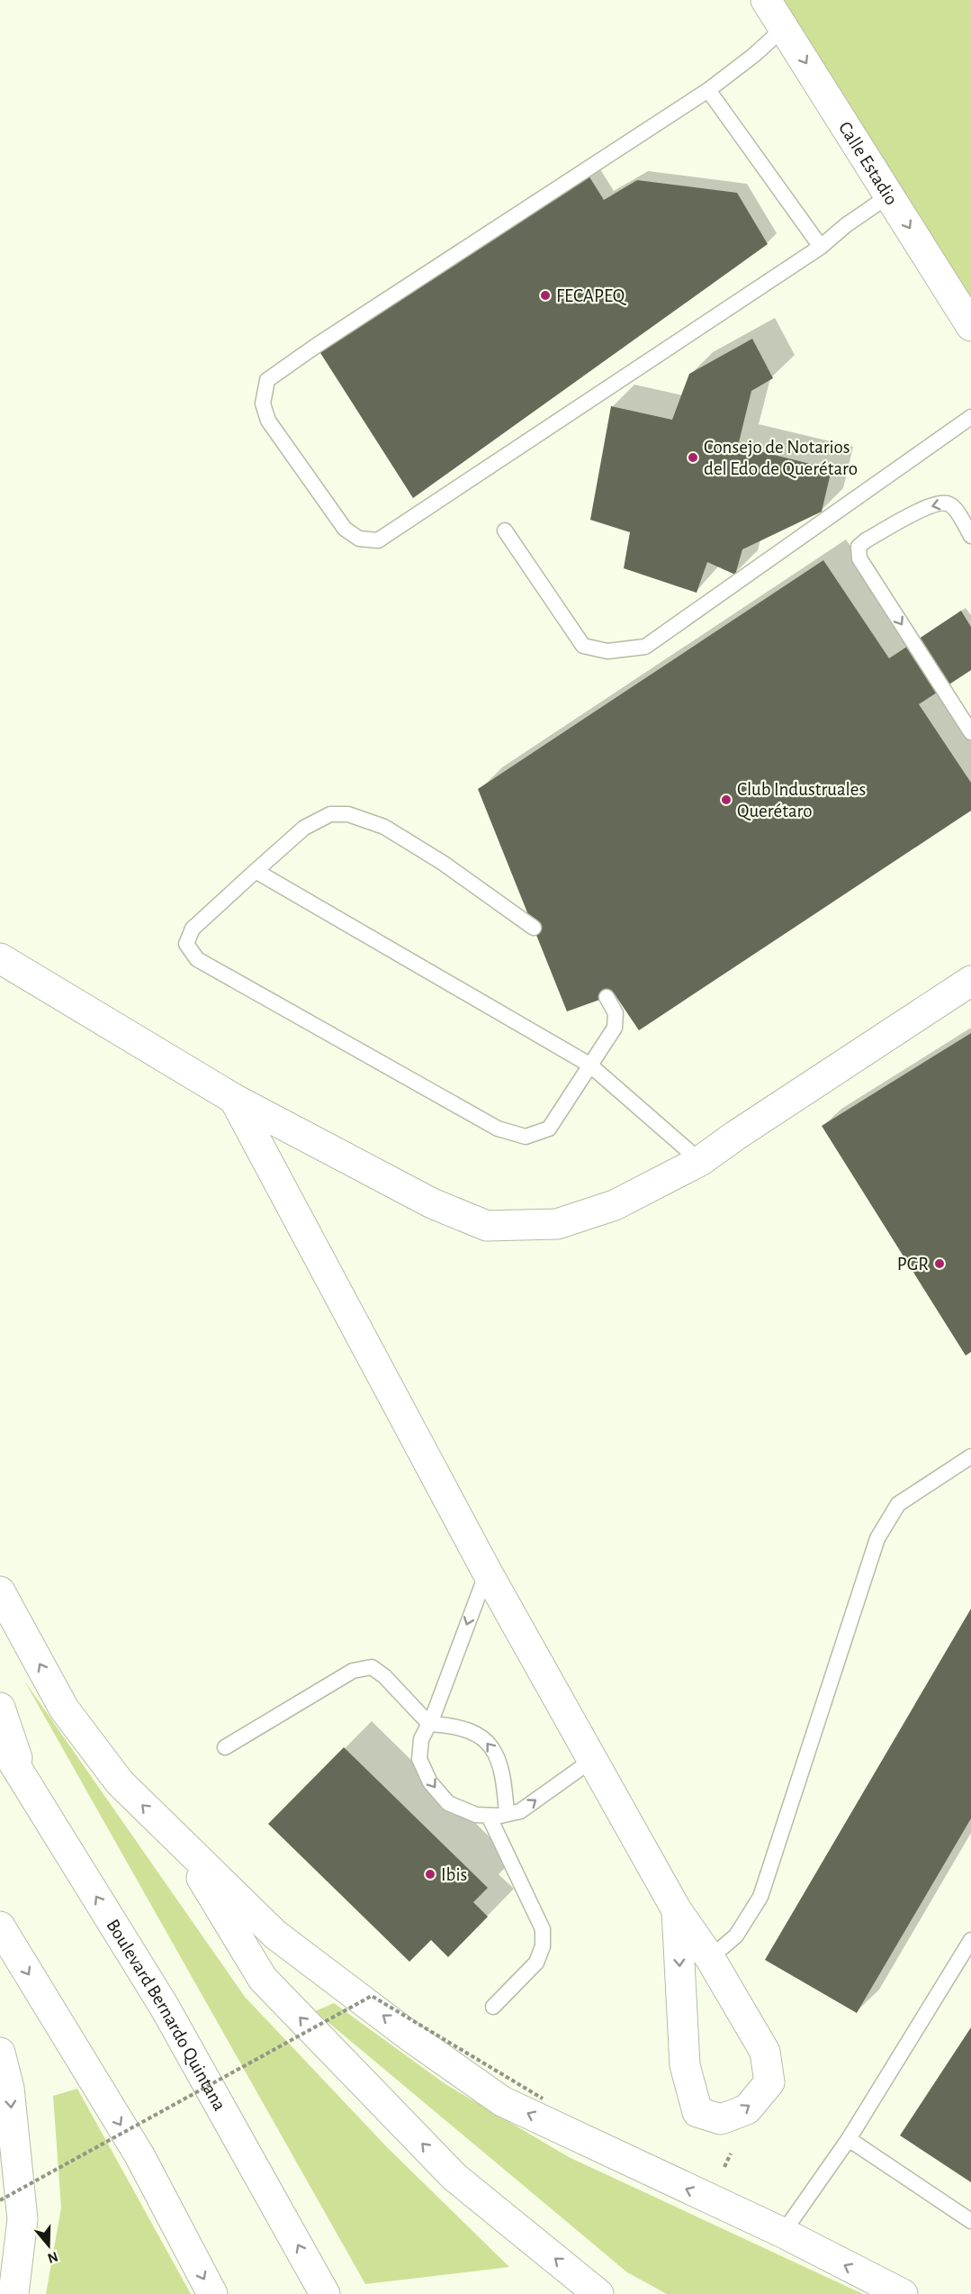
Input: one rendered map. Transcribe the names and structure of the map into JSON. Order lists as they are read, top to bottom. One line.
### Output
{"streets":{"main road":["Calle Estadio","Boulevard Bernardo Quintana"]},"one_way":["Calle Estadio"],"places":["FECAPEQ","Consejo de Notarios del Edo de Querétaro","Club Industruales Querétaro","PGR","Ibis"],"north":"bottom"}
